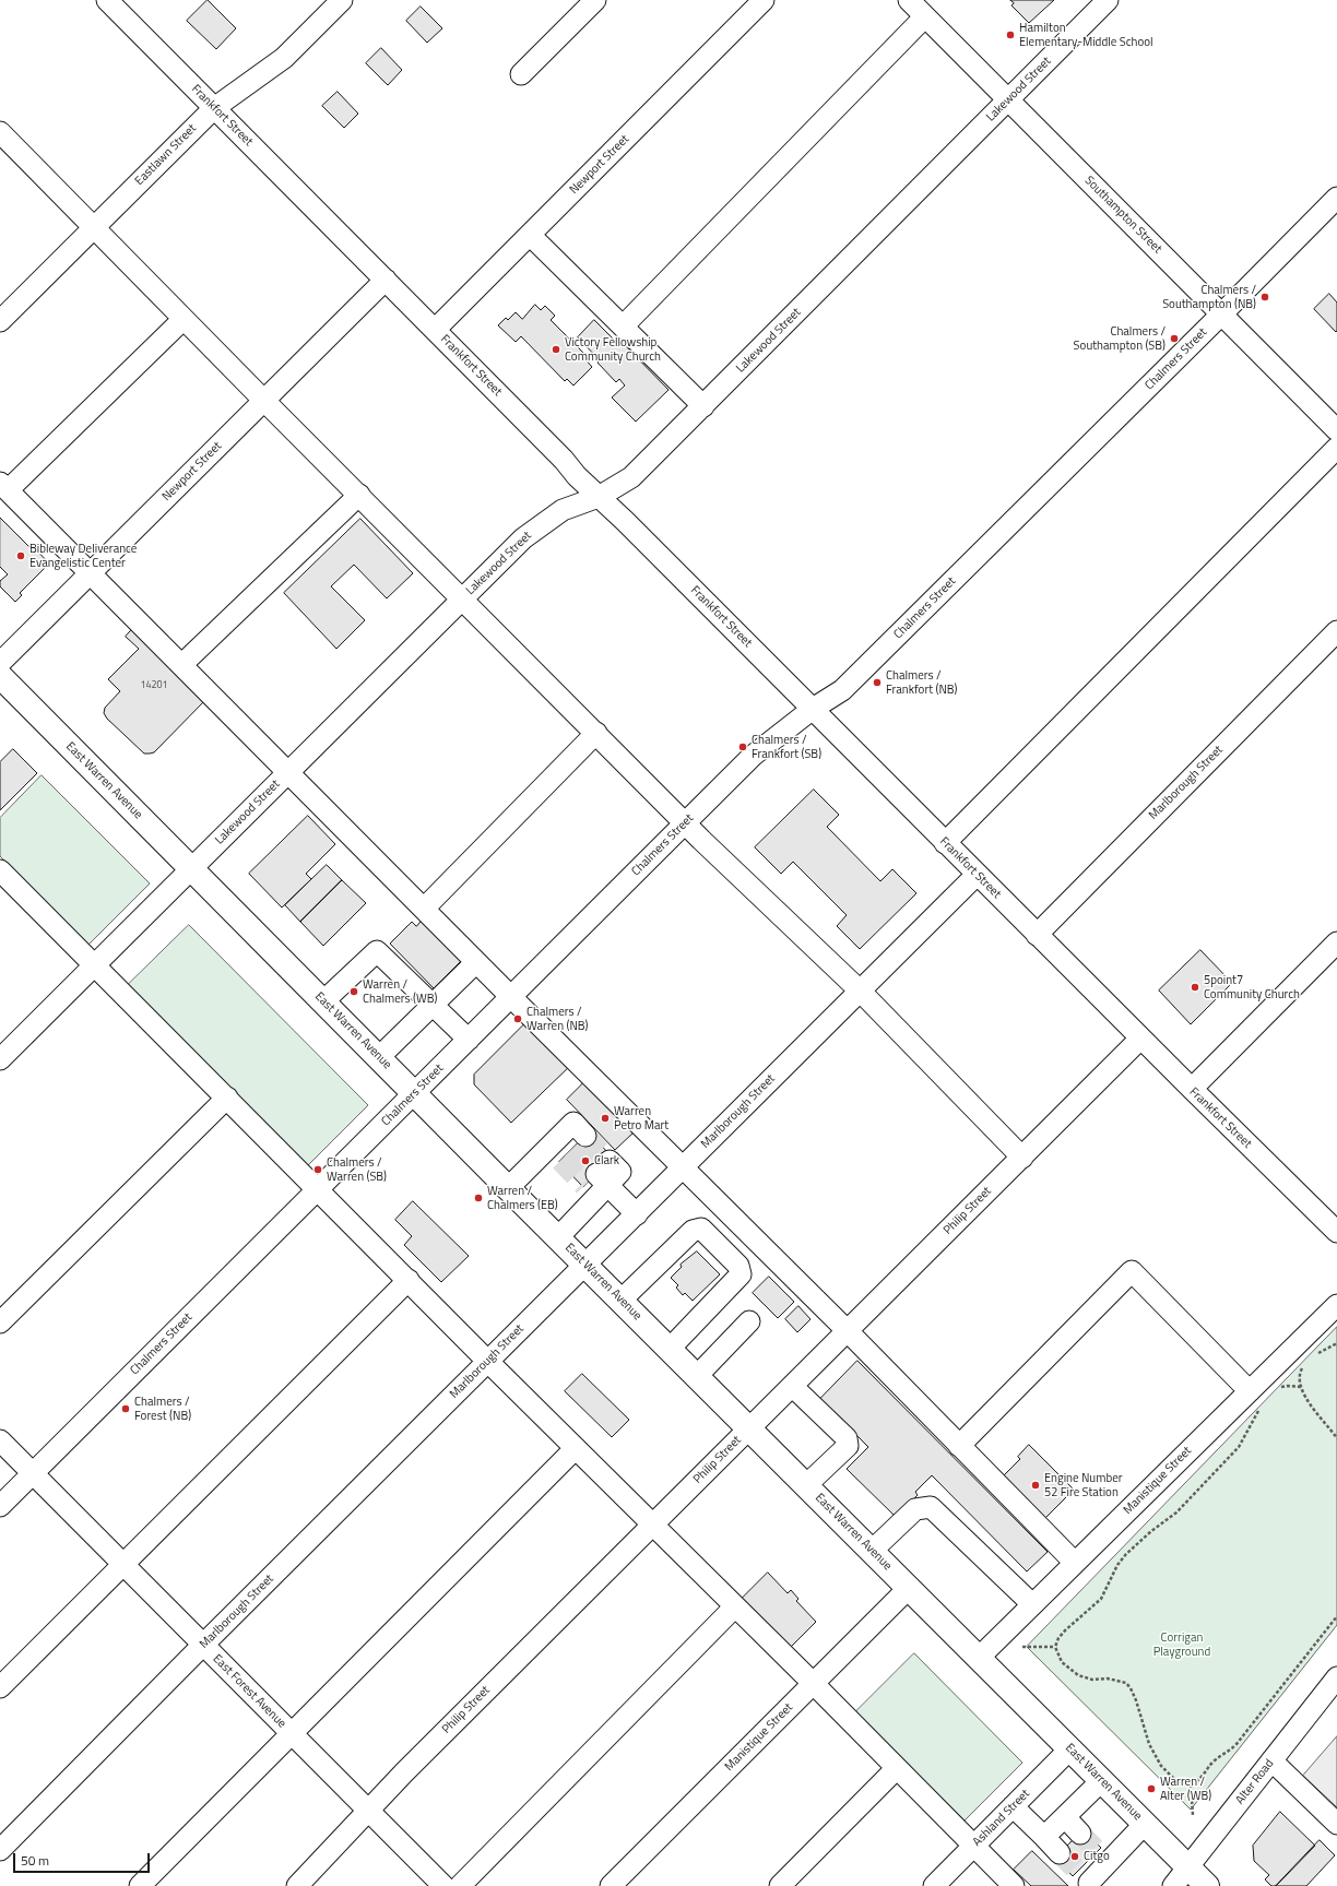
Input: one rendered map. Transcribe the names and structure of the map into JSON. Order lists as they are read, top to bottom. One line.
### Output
{"streets":{"main road":["East Warren Avenue"],"street":["Lakewood Street","Frankfort Street","Eastlawn Street","Newport Street","Southampton Street","Chalmers Street","Marlborough Street","Philip Street","Manistique Street","East Forest Avenue","Alter Road","Ashland Street"]},"crossings":[["Lakewood Street","Frankfort Street"],["Lakewood Street","Southampton Street"],["Lakewood Street","East Warren Avenue"],["Frankfort Street","Eastlawn Street"],["Frankfort Street","Newport Street"],["Frankfort Street","Chalmers Street"],["Frankfort Street","Marlborough Street"],["Frankfort Street","Philip Street"],["Southampton Street","Chalmers Street"],["Chalmers Street","East Warren Avenue"],["Chalmers Street","East Forest Avenue"],["East Warren Avenue","Marlborough Street"],["East Warren Avenue","Philip Street"],["East Warren Avenue","Manistique Street"],["East Warren Avenue","Alter Road"],["East Warren Avenue","Ashland Street"],["Marlborough Street","East Forest Avenue"],["Philip Street","East Forest Avenue"]],"parks":["Corrigan Playground"],"places":["Hamilton Elementary-Middle School","Chalmers / Southampton (NB)","Chalmers / Southampton (SB)","Victory Fellowship Community Church","Bibleway Deliverance Evangelistic Center","Chalmers / Frankfort (NB)","Chalmers / Frankfort (SB)","5point7 Community Church","Warren / Chalmers (WB)","Chalmers / Warren (NB)","Warren Petro Mart","Clark","Chalmers / Warren (SB)","Warren / Chalmers (EB)","Chalmers / Forest (NB)","Engine Number 52 Fire Station","Warren / Alter (WB)","Citgo"],"house_numbers":["14201"],"scale_bar":"50 m"}
